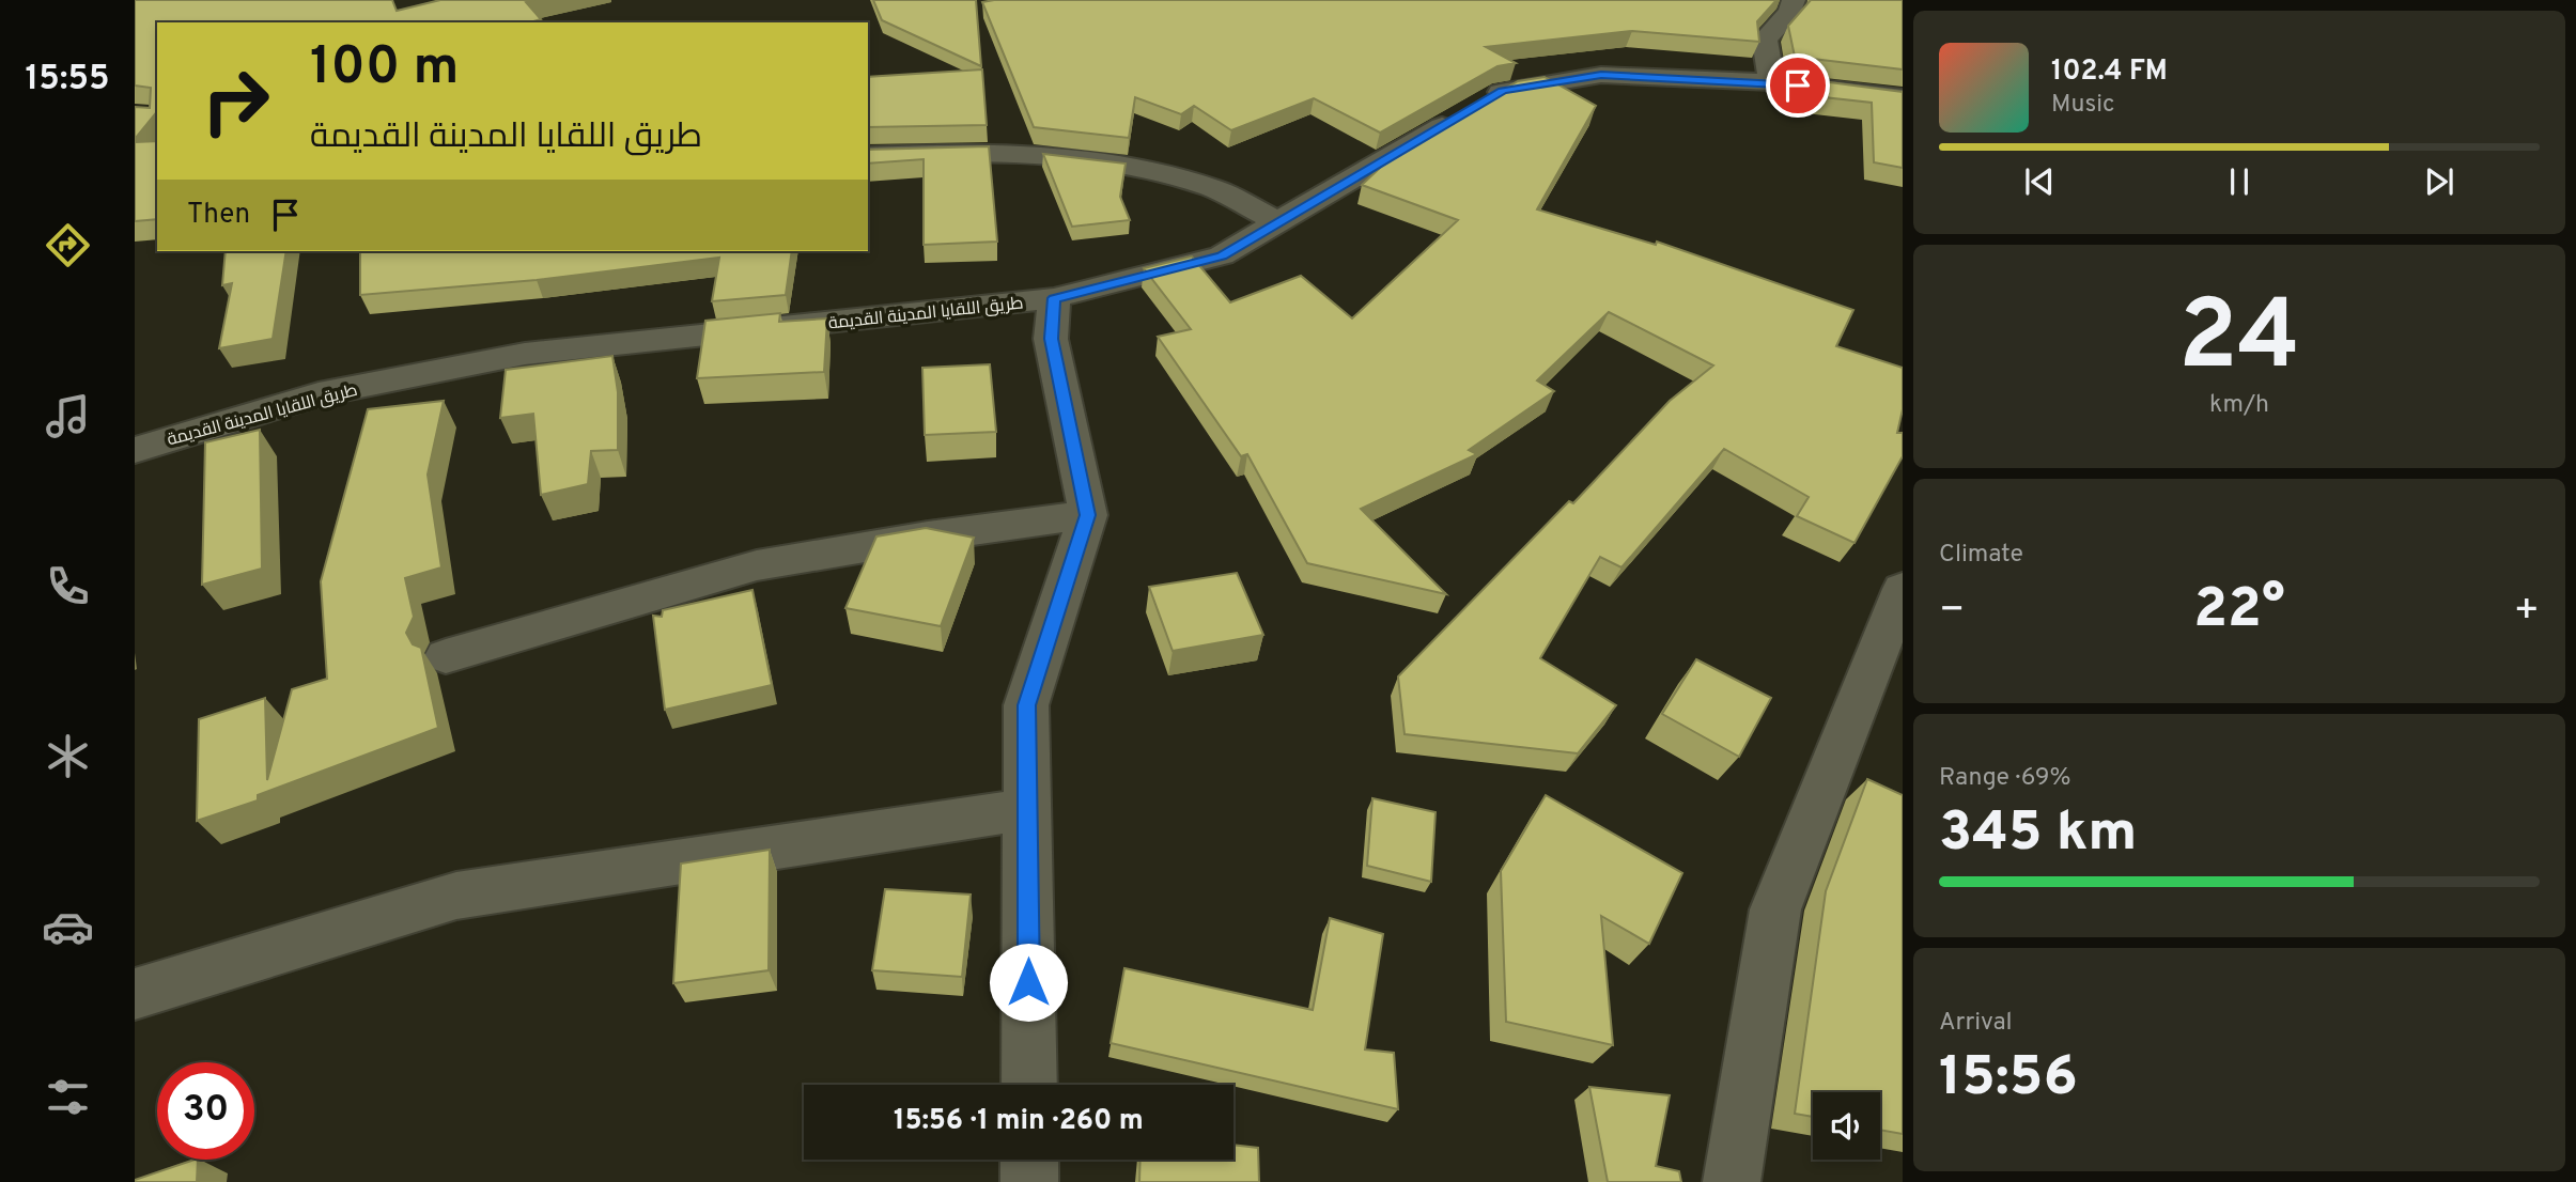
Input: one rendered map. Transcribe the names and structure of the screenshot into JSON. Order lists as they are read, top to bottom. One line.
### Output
{"streets":{"street":["طريق اللقايا المدينة القديمة"]},"page":{"tabs":"15:55","turn":["100 m","طريق اللقايا المدينة القديمة"],"song":["102.4 FM","Music"],"then":"Then","tile":[["24","km/h"],"Climate",["Range · 69%","345 km"],["Arrival","15:56"]],"heat":["−","22°","+"],"limit":"30","trip":"15:56 · 1 min · 260 m"}}
